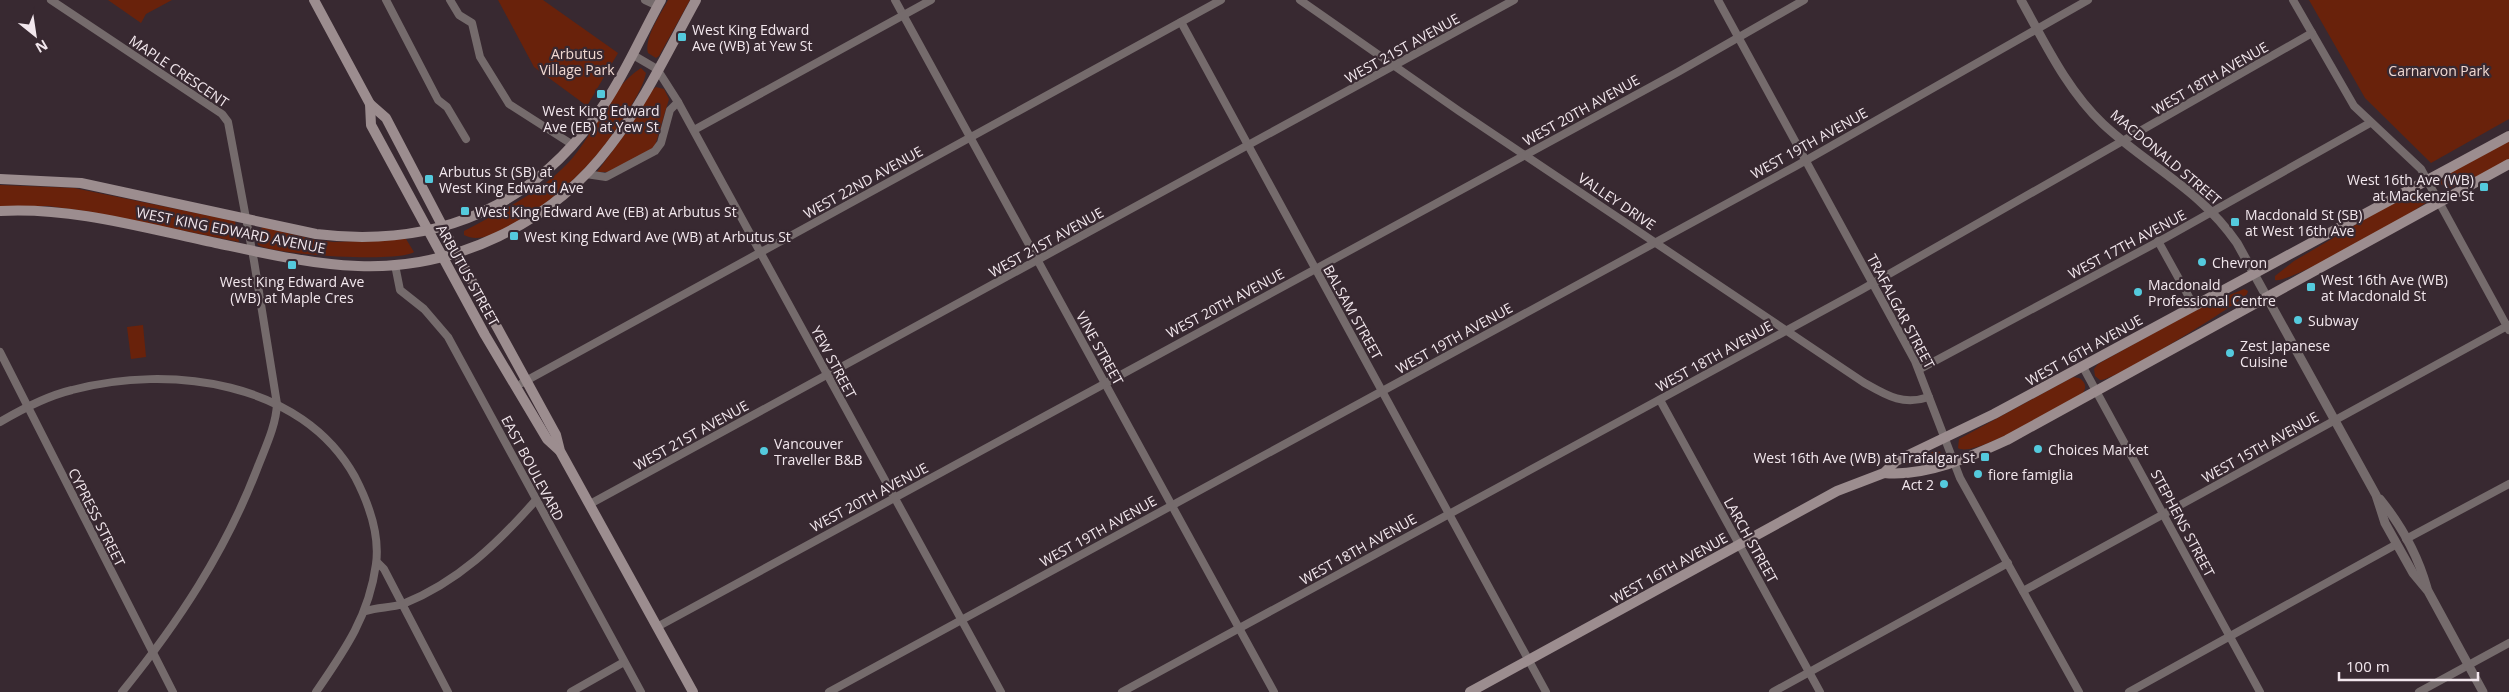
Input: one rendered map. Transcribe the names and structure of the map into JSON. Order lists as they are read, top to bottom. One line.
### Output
{"streets":{"main road":["WEST KING EDWARD AVENUE","ARBUTUS STREET","WEST 16TH AVENUE"],"street":["WEST 21ST AVENUE","MAPLE CRESCENT","WEST 18TH AVENUE","WEST 20TH AVENUE","WEST 19TH AVENUE","MACDONALD STREET","WEST 22ND AVENUE","VALLEY DRIVE","WEST 17TH AVENUE","TRAFALGAR STREET","BALSAM STREET","VINE STREET","YEW STREET","WEST 15TH AVENUE","EAST BOULEVARD","CYPRESS STREET","STEPHENS STREET","LARCH STREET"]},"crossings":[["WEST 21ST AVENUE","VALLEY DRIVE"],["WEST 21ST AVENUE","ARBUTUS STREET"],["WEST 21ST AVENUE","BALSAM STREET"],["WEST 21ST AVENUE","VINE STREET"],["WEST 21ST AVENUE","YEW STREET"],["MAPLE CRESCENT","WEST KING EDWARD AVENUE"],["WEST 18TH AVENUE","MACDONALD STREET"],["WEST 18TH AVENUE","VALLEY DRIVE"],["WEST 18TH AVENUE","TRAFALGAR STREET"],["WEST 18TH AVENUE","BALSAM STREET"],["WEST 18TH AVENUE","VINE STREET"],["WEST 18TH AVENUE","LARCH STREET"],["WEST 20TH AVENUE","VALLEY DRIVE"],["WEST 20TH AVENUE","ARBUTUS STREET"],["WEST 20TH AVENUE","TRAFALGAR STREET"],["WEST 20TH AVENUE","BALSAM STREET"],["WEST 20TH AVENUE","VINE STREET"],["WEST 20TH AVENUE","YEW STREET"],["WEST 19TH AVENUE","MACDONALD STREET"],["WEST 19TH AVENUE","VALLEY DRIVE"],["WEST 19TH AVENUE","TRAFALGAR STREET"],["WEST 19TH AVENUE","BALSAM STREET"],["WEST 19TH AVENUE","VINE STREET"],["WEST 19TH AVENUE","YEW STREET"],["MACDONALD STREET","WEST 17TH AVENUE"],["MACDONALD STREET","WEST 16TH AVENUE"],["MACDONALD STREET","WEST 15TH AVENUE"],["WEST 22ND AVENUE","ARBUTUS STREET"],["WEST 22ND AVENUE","BALSAM STREET"],["WEST 22ND AVENUE","VINE STREET"],["WEST 22ND AVENUE","YEW STREET"],["VALLEY DRIVE","TRAFALGAR STREET"],["WEST KING EDWARD AVENUE","ARBUTUS STREET"],["WEST KING EDWARD AVENUE","YEW STREET"],["WEST KING EDWARD AVENUE","EAST BOULEVARD"],["WEST 17TH AVENUE","TRAFALGAR STREET"],["TRAFALGAR STREET","WEST 16TH AVENUE"],["TRAFALGAR STREET","WEST 15TH AVENUE"],["BALSAM STREET","WEST 16TH AVENUE"],["WEST 16TH AVENUE","STEPHENS STREET"],["WEST 16TH AVENUE","LARCH STREET"],["WEST 15TH AVENUE","STEPHENS STREET"]],"parks":["Arbutus Village Park","Carnarvon Park"],"places":{"transit":["West King Edward Ave (WB) at Yew St","West King Edward Ave (EB) at Yew St","Arbutus St (SB) at West King Edward Ave","West 16th Ave (WB) at Mackenzie St","West King Edward Ave (EB) at Arbutus St","Macdonald St (SB) at West 16th Ave","West King Edward Ave (WB) at Arbutus St","West King Edward Ave (WB) at Maple Cres","West 16th Ave (WB) at Macdonald St","West 16th Ave (WB) at Trafalgar St"],"other":["Chevron","Macdonald Professional Centre","Subway","Zest Japanese Cuisine","Choices Market","Vancouver Traveller B&B","fiore famiglia","Act 2"]},"scale_bar":"100 m","north":"bottom right"}
